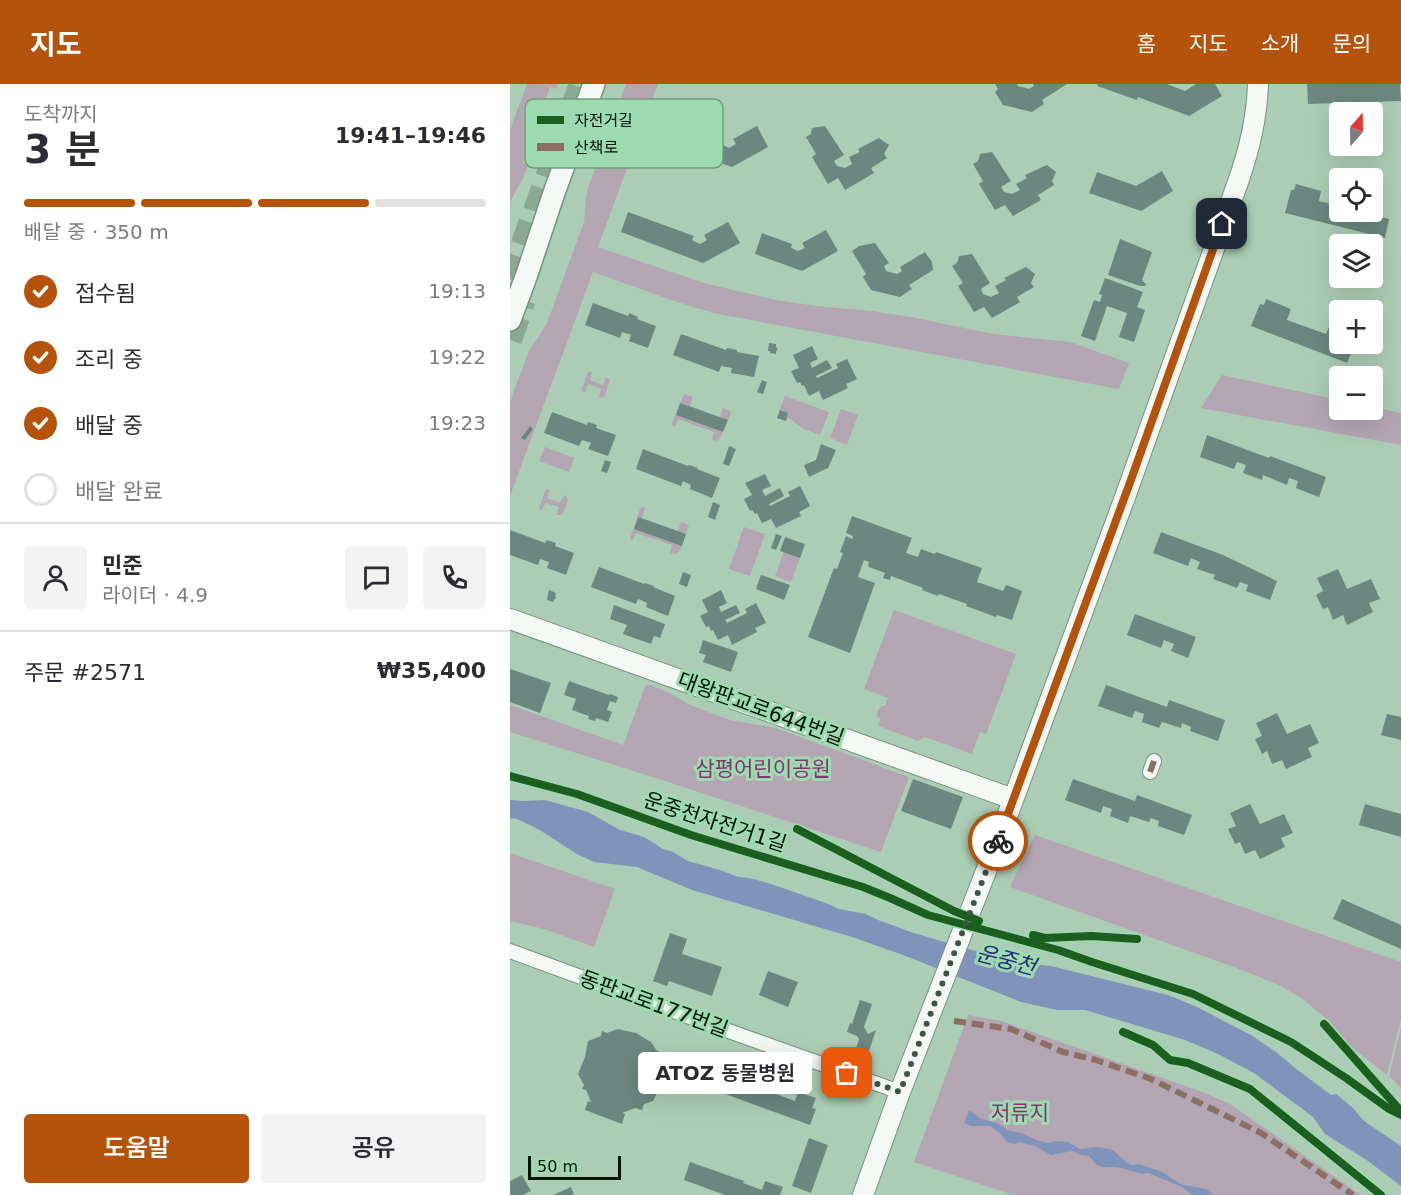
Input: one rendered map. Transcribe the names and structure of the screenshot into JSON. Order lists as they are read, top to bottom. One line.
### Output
{"streets":{"main road":["대왕판교로644번길"],"street":["동판교로177번길"],"cycle path":["운중천자전거1길"]},"water":["운중천"],"parks":["삼평어린이공원","저류지"],"places":["ATOZ 동물병원"],"legend":["자전거길","산책로"],"scale_bar":"50 m","north":"top","page":{"header":"지도","nav":["홈","지도","소개","문의"],"heading":["3 분","도착까지","19:41–19:46"],"panel":["민준","라이더 · 4.9","주문 #2571","₩35,400"],"map_buttons":["+","−"],"bar":"배달 중 · 350 m","list":[["접수됨","19:13"],["조리 중","19:22"],["배달 중","19:23"],"배달 완료"],"bubble":"ATOZ 동물병원","buttons":["도움말","공유"],"scale":"50 m"}}
